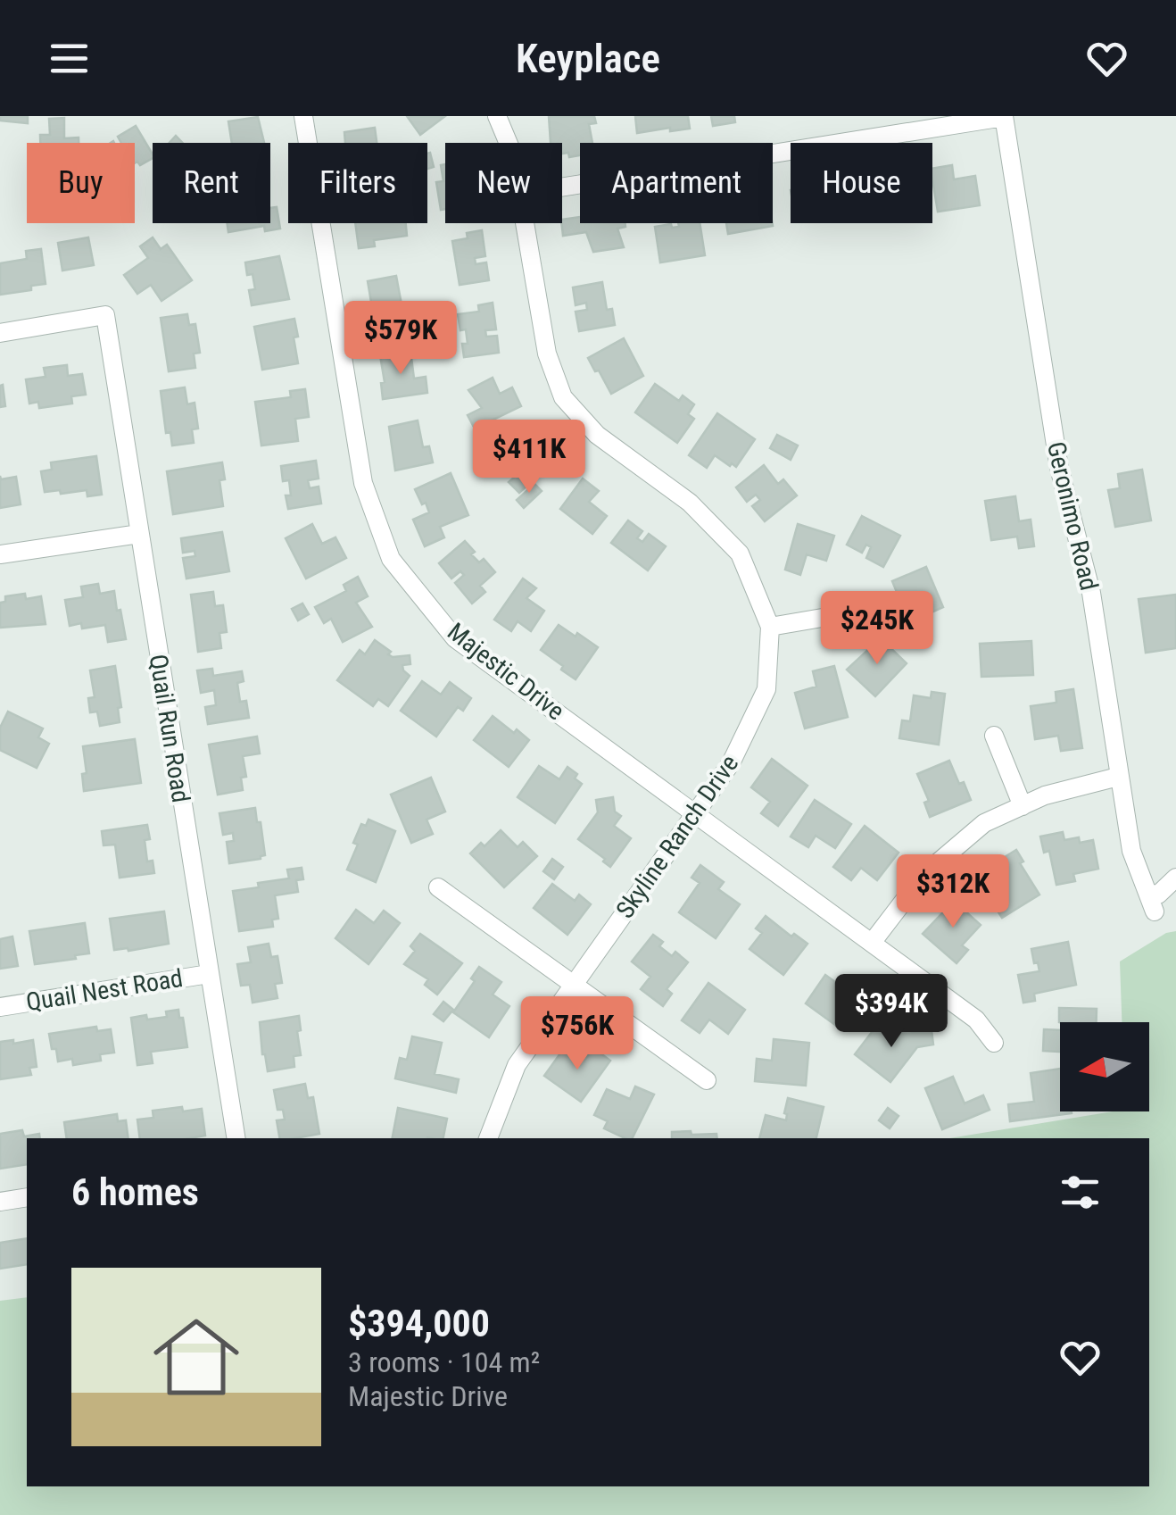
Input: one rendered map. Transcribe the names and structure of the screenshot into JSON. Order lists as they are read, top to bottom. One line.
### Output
{"streets":{"street":["Geronimo Road","Majestic Drive","Quail Run Road","Skyline Ranch Drive","Quail Nest Road"]},"crossings":[["Majestic Drive","Skyline Ranch Drive"],["Quail Run Road","Quail Nest Road"]],"north":"left","page":{"header":"Keyplace","chip":["Buy","Rent","Filters","New","Apartment","House"],"price":["$579K","$411K","$245K","$312K","$394K","$756K"],"heading":"6 homes","list":[{"name":"$394,000","note":"3 rooms · 104 m² · Majestic Drive"}]}}
